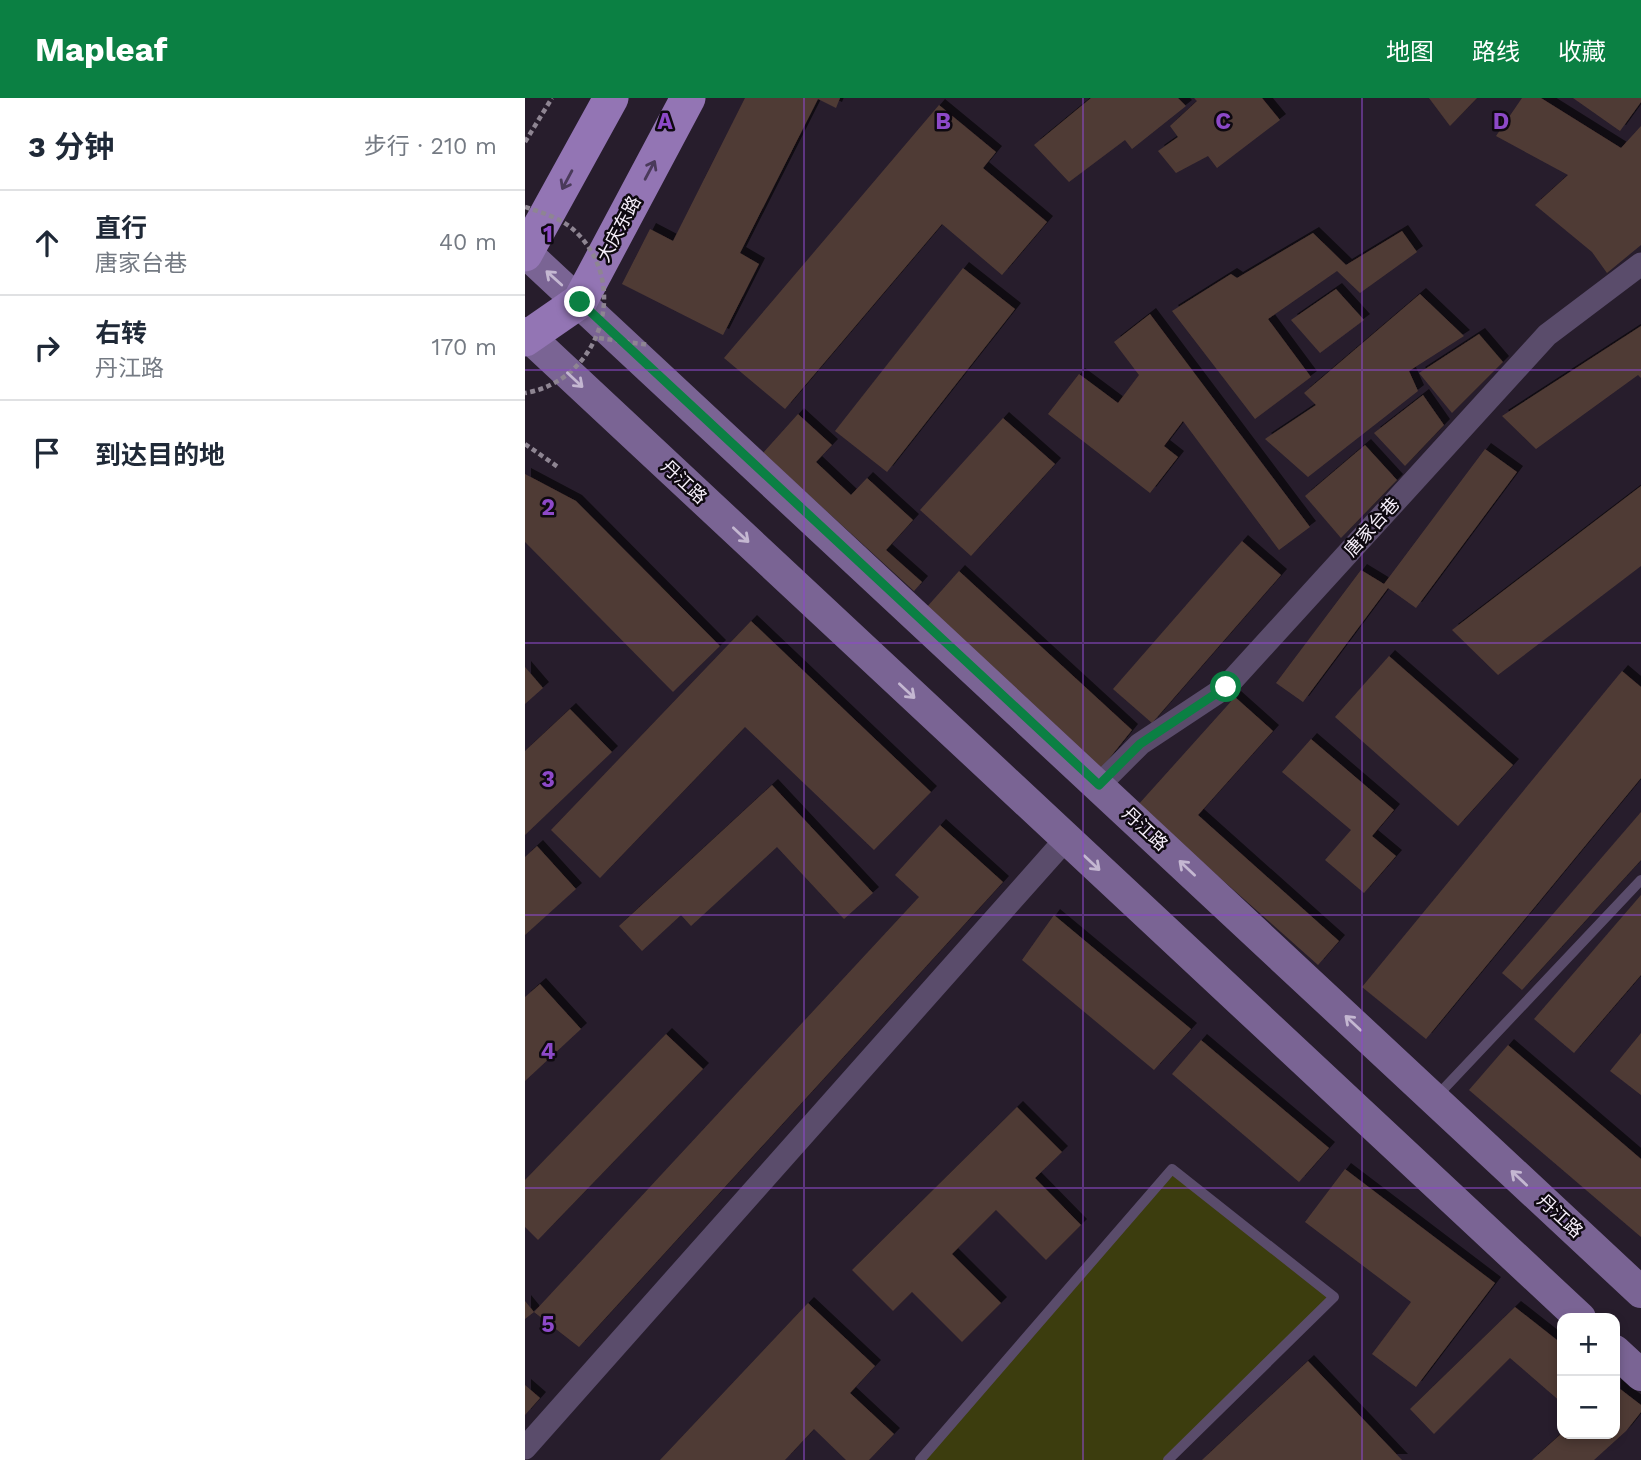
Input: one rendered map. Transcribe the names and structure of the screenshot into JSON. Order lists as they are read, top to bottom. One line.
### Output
{"streets":{"main road":["大庆东路","丹江路"],"street":["唐家台巷"]},"crossings":[["大庆东路","丹江路"],["丹江路","唐家台巷"]],"page":{"header":"Mapleaf","nav":["地图","路线","收藏"],"heading":["3 分钟","步行 · 210 m"],"list":[["直行","唐家台巷","40 m"],["右转","丹江路","170 m"],"到达目的地"],"map_buttons":["+","−"]},"grid":{"columns":["A","B","C","D"],"rows":["1","2","3","4","5"]}}
